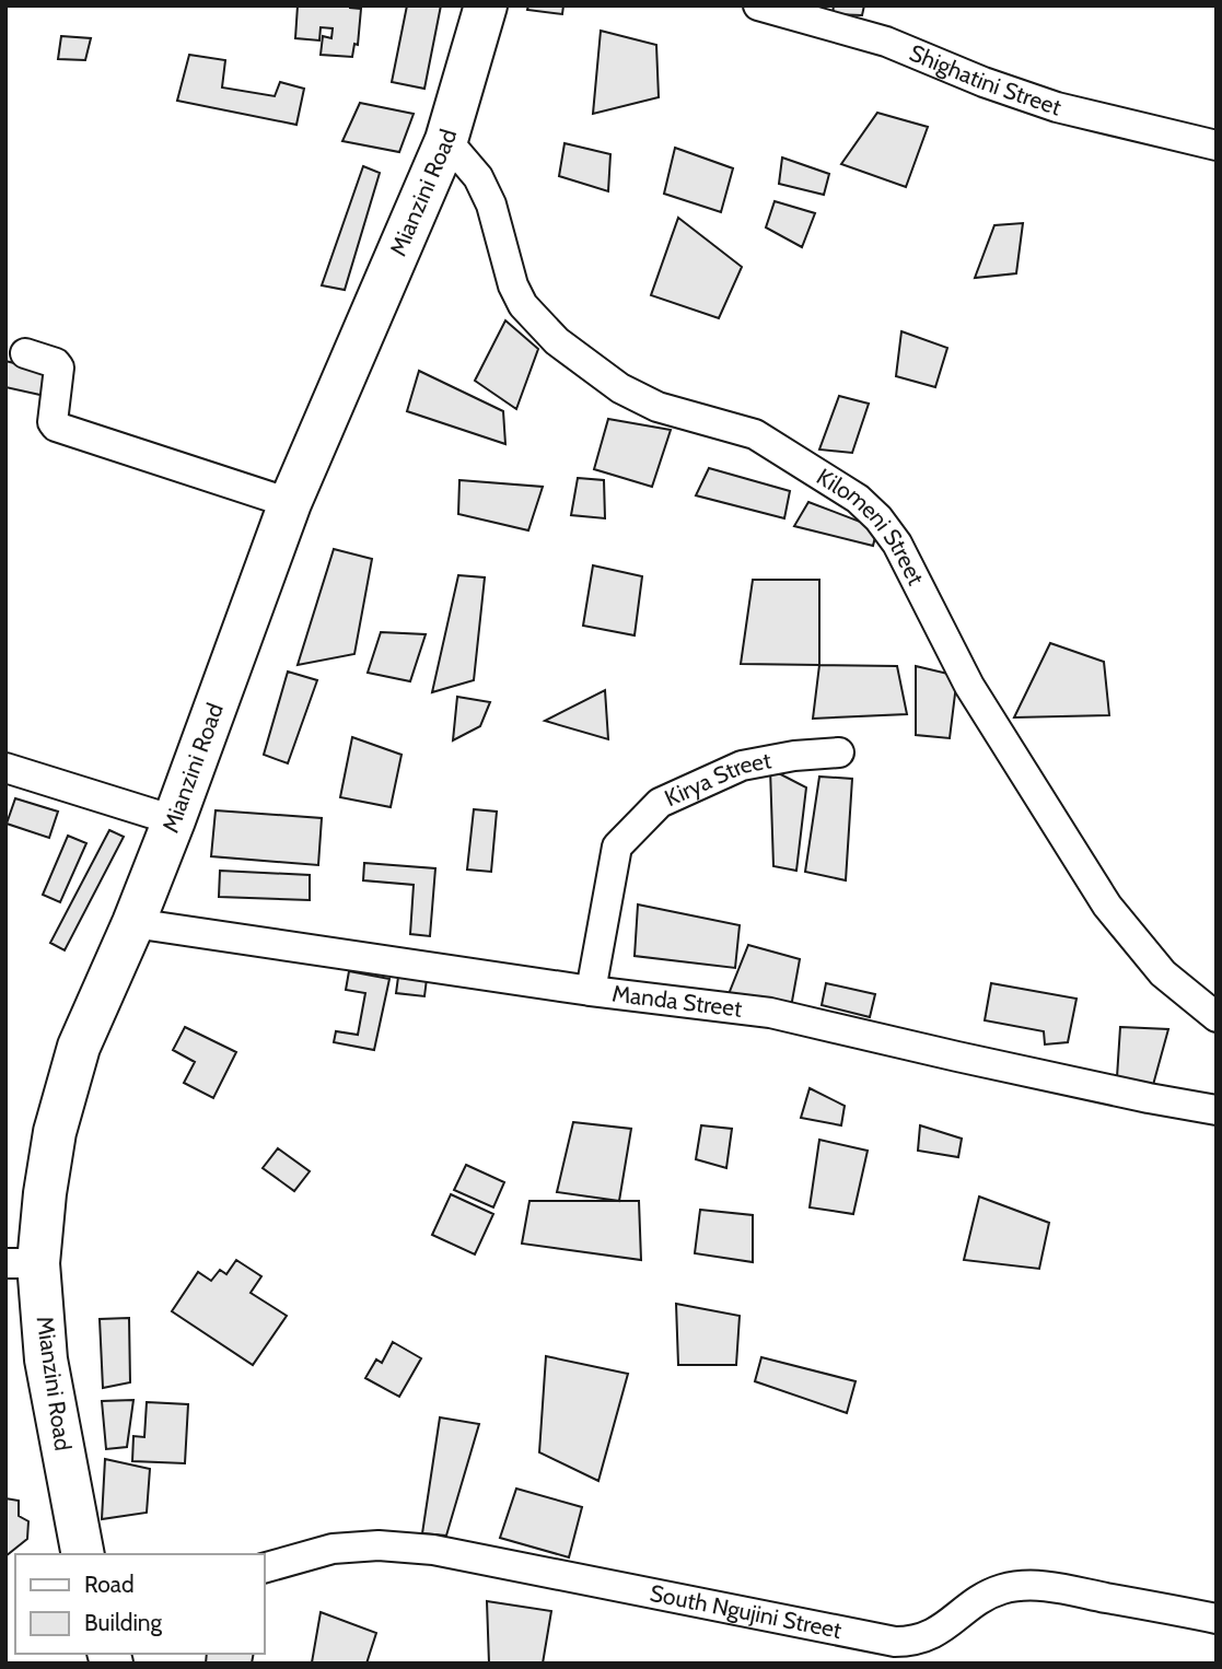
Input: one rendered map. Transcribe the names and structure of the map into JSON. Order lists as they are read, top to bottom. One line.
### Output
{"streets":{"street":["Shighatini Street","Mianzini Road","Kilomeni Street","Kirya Street","Manda Street","South Ngujini Street"]},"crossings":[["Mianzini Road","Kilomeni Street"],["Mianzini Road","Manda Street"],["Kirya Street","Manda Street"]],"legend":["Road","Building"]}
